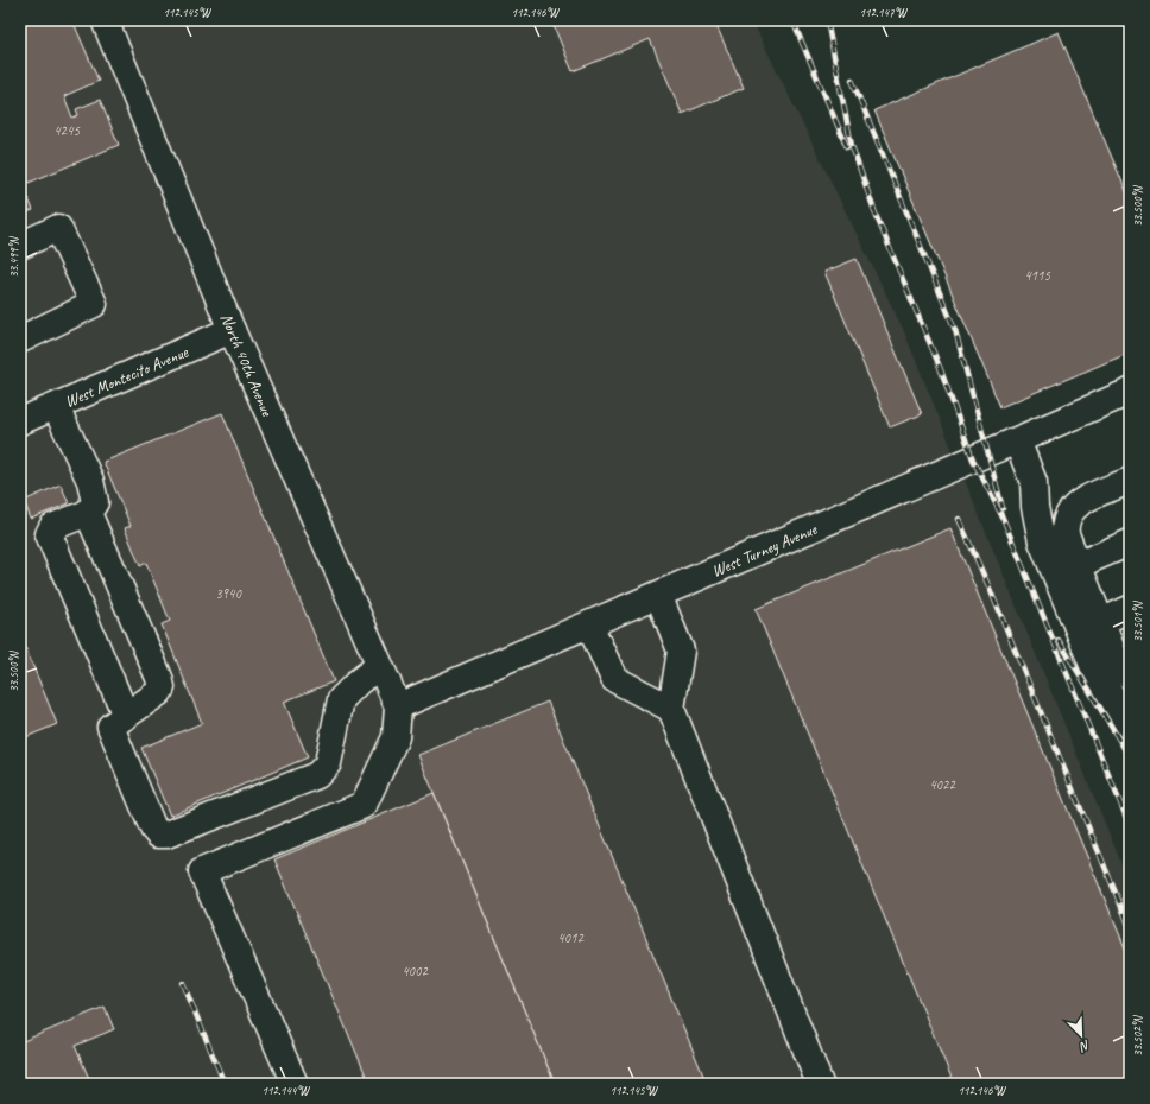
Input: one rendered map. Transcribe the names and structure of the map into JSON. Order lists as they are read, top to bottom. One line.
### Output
{"streets":{"street":["North 40th Avenue","West Montecito Avenue","West Turney Avenue"]},"crossings":[["North 40th Avenue","West Montecito Avenue"],["North 40th Avenue","West Turney Avenue"]],"house_numbers":["4245","4115","3940","4022","4012","4002"],"north":"bottom right","coordinates":["112.145°W","112.146°W","112.147°W","33.500°N","33.499°N","33.501°N","33.502°N","112.144°W"]}
